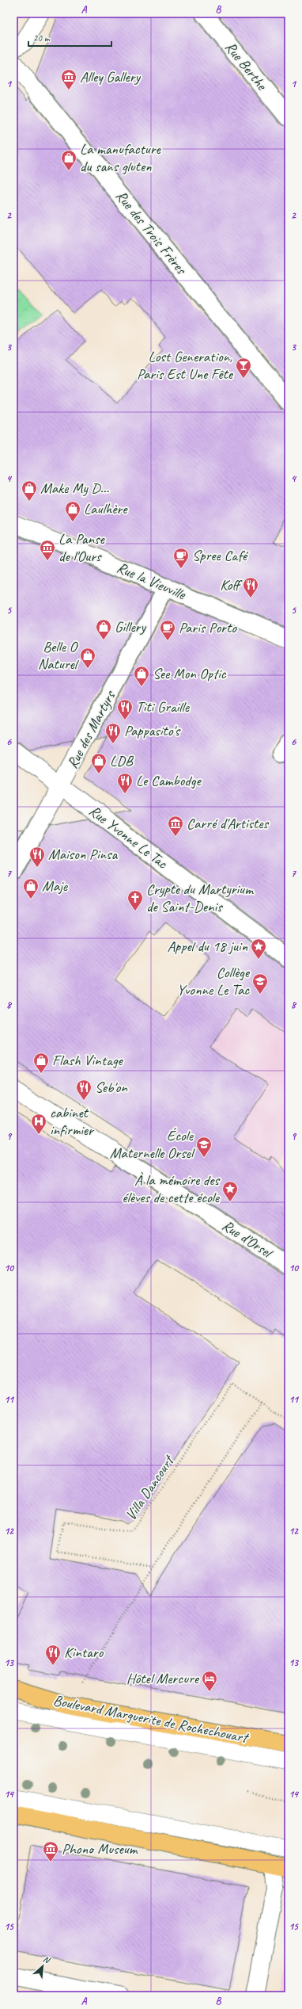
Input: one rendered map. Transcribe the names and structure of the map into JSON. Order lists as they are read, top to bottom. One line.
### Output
{"streets":{"main road":["Boulevard Marguerite de Rochechouart"],"street":["Rue Berthe","Rue des Trois Frères","Rue la Vieuville","Rue des Martyrs","Rue Yvonne Le Tac","Rue d'Orsel"],"path":["Villa Dancourt"]},"crossings":[["Rue la Vieuville","Rue des Martyrs"],["Rue des Martyrs","Rue Yvonne Le Tac"]],"places":{"museum":["Alley Gallery","La Panse de l'Ours","Carré d'Artistes","Phono Museum"],"shop":["La manufacture du sans gluten","Make My D...","Laulhère","Gillery","Belle O Naturel","See Mon Optic","LDB","Maje","Flash Vintage"],"bar":["Lost Generation, Paris Est Une Fête"],"cafe":["Spree Café","Paris Porto"],"restaurant":["Koff","Titi Graille","Pappasito's","Le Cambodge","Maison Pinsa","Seb'on","Kintaro"],"church":["Crypte du Martyrium de Saint-Denis"],"place":["Appel du 18 juin","À la mémoire des élèves de cette école"],"school or university":["Collège Yvonne Le Tac","École Maternelle Orsel"],"hospital":["cabinet infirmier"],"hotel":["Hôtel Mercure"]},"scale_bar":"20 m","north":"top right","grid":{"columns":["A","B"],"rows":["1","2","3","4","5","6","7","8","9","10","11","12","13","14","15"]}}
